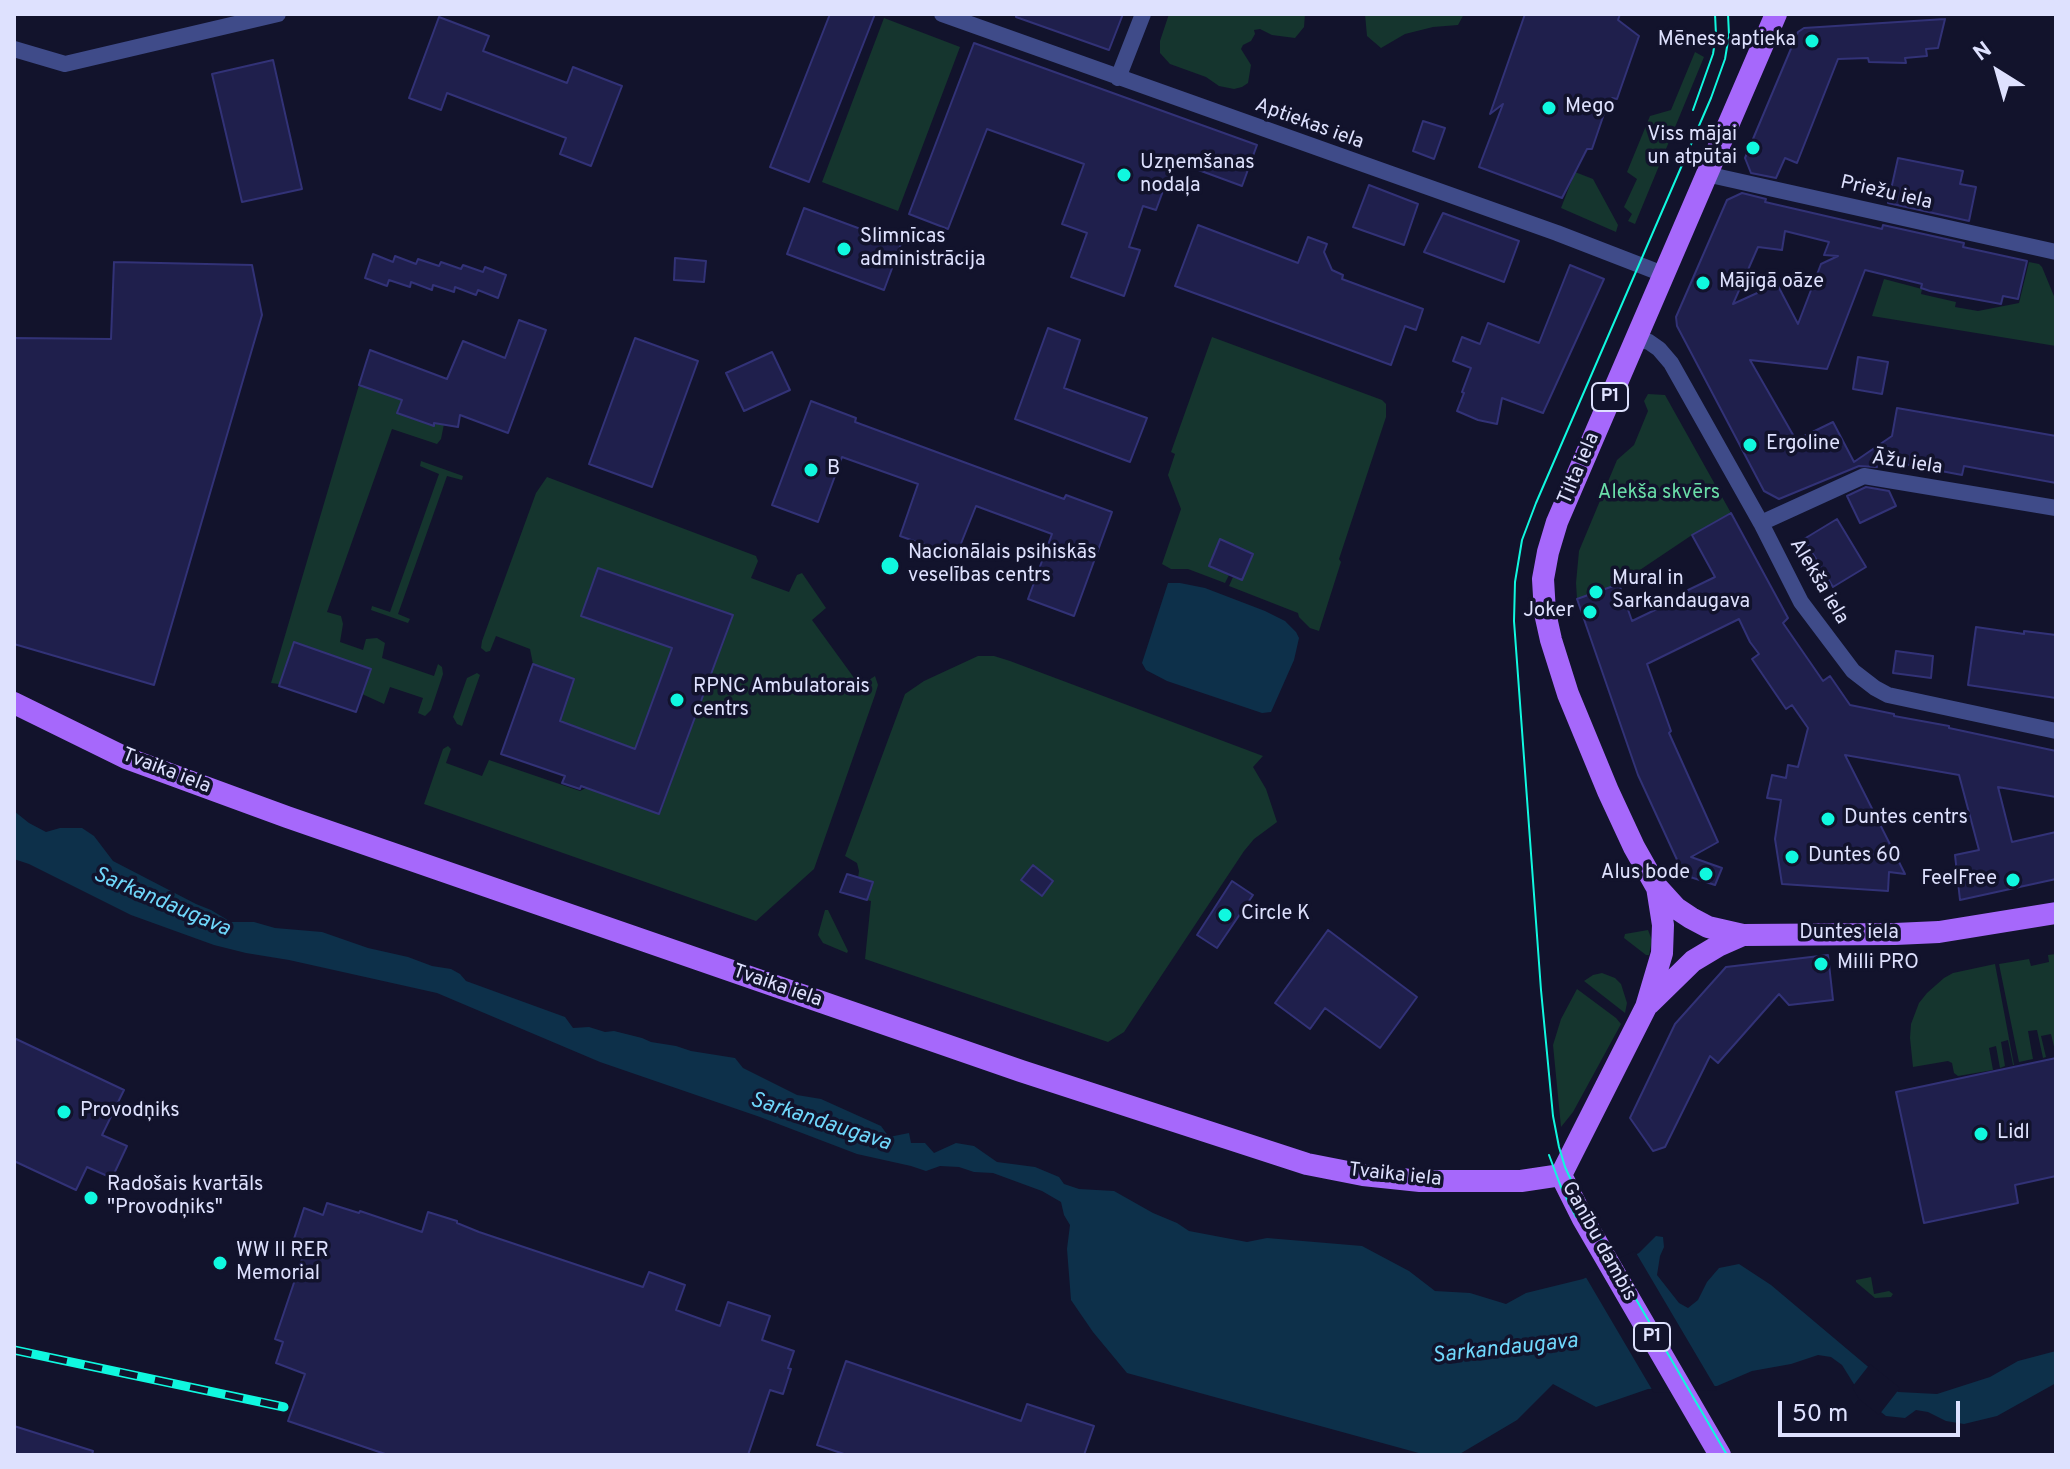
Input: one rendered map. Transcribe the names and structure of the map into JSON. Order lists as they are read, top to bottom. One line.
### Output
{"streets":{"main road":["P1","Tilta iela","Tvaika iela","Duntes iela","Ganību dambis"],"street":["Aptiekas iela","Priežu iela","Āžu iela","Alekša iela"]},"crossings":[["Aptiekas iela","Tilta iela"],["Priežu iela","Tilta iela"],["Āžu iela","Alekša iela"],["Tilta iela","Alekša iela"],["Tilta iela","Duntes iela"],["Tilta iela","Ganību dambis"],["Tvaika iela","Ganību dambis"],["Duntes iela","Ganību dambis"]],"water":["Sarkandaugava"],"parks":["Alekša skvērs"],"places":["Mēness aptieka","Mego","Viss mājai un atpūtai","Uzņemšanas nodaļa","Slimnīcas administrācija","Mājīgā oāze","Ergoline","B","Nacionālais psihiskās veselības centrs","Mural in Sarkandaugava","Joker","RPNC Ambulatorais centrs","Duntes centrs","Duntes 60","Alus bode","FeelFree","Circle K","Milli PRO","Provodņiks","Lidl","Radošais kvartāls \"Provodņiks\"","WW II RER Memorial"],"scale_bar":"50 m","north":"top left"}
